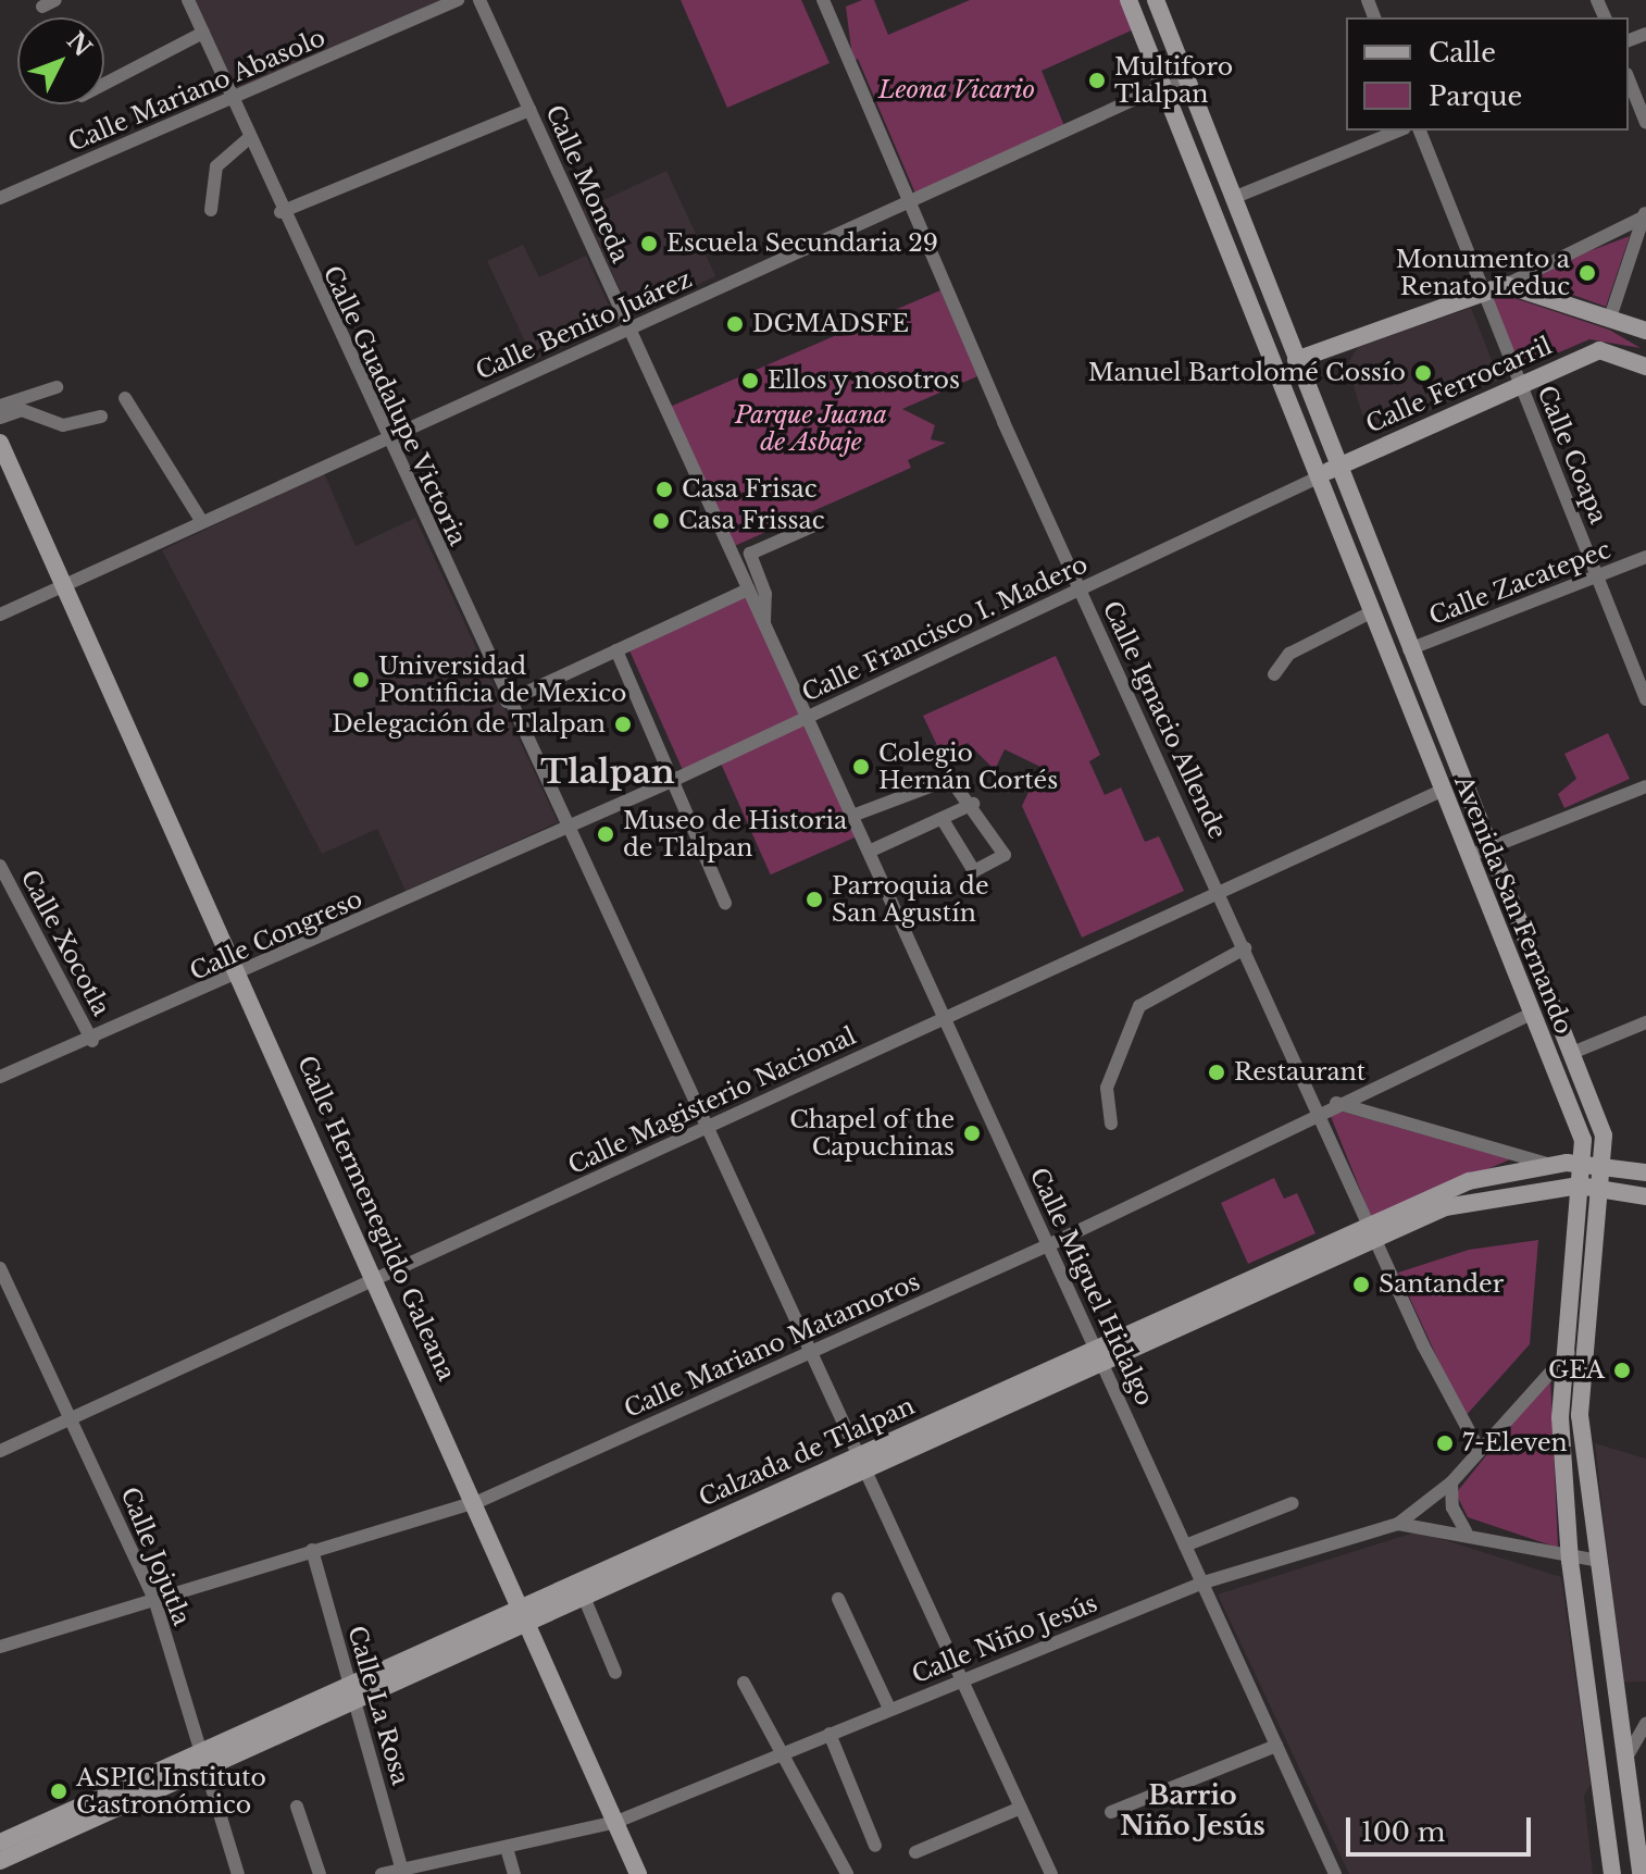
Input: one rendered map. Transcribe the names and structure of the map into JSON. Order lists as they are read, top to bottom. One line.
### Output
{"streets":{"main road":["Calle Ferrocarril","Calle Francisco I. Madero","Avenida San Fernando","Calle Hermenegildo Galeana","Calzada de Tlalpan"],"street":["Calle Mariano Abasolo","Calle Moneda","Calle Benito Juárez","Calle Guadalupe Victoria","Calle Coapa","Calle Zacatepec","Calle Ignacio Allende","Calle Congreso","Calle Xocotla","Calle Magisterio Nacional","Calle Miguel Hidalgo","Calle Mariano Matamoros","Calle Jojutla","Calle Niño Jesús","Calle La Rosa"]},"crossings":[["Calle Mariano Abasolo","Calle Guadalupe Victoria"],["Calle Moneda","Calle Benito Juárez"],["Calle Moneda","Calle Francisco I. Madero"],["Calle Moneda","Calle Miguel Hidalgo"],["Calle Benito Juárez","Calle Guadalupe Victoria"],["Calle Benito Juárez","Calle Ignacio Allende"],["Calle Benito Juárez","Avenida San Fernando"],["Calle Benito Juárez","Calle Hermenegildo Galeana"],["Calle Ferrocarril","Calle Coapa"],["Calle Ferrocarril","Calle Francisco I. Madero"],["Calle Ferrocarril","Avenida San Fernando"],["Calle Guadalupe Victoria","Calle Francisco I. Madero"],["Calle Guadalupe Victoria","Calle Congreso"],["Calle Guadalupe Victoria","Calle Magisterio Nacional"],["Calle Guadalupe Victoria","Calle Mariano Matamoros"],["Calle Guadalupe Victoria","Calzada de Tlalpan"],["Calle Guadalupe Victoria","Calle Niño Jesús"],["Calle Coapa","Calle Zacatepec"],["Calle Zacatepec","Avenida San Fernando"],["Calle Francisco I. Madero","Calle Ignacio Allende"],["Calle Francisco I. Madero","Avenida San Fernando"],["Calle Francisco I. Madero","Calle Congreso"],["Calle Francisco I. Madero","Calle Miguel Hidalgo"],["Calle Ignacio Allende","Calle Magisterio Nacional"],["Calle Ignacio Allende","Calle Mariano Matamoros"],["Calle Ignacio Allende","Calzada de Tlalpan"],["Calle Ignacio Allende","Calle Niño Jesús"],["Avenida San Fernando","Calle Magisterio Nacional"],["Avenida San Fernando","Calle Mariano Matamoros"],["Avenida San Fernando","Calzada de Tlalpan"],["Avenida San Fernando","Calle Niño Jesús"],["Calle Congreso","Calle Xocotla"],["Calle Congreso","Calle Hermenegildo Galeana"],["Calle Magisterio Nacional","Calle Hermenegildo Galeana"],["Calle Magisterio Nacional","Calle Miguel Hidalgo"],["Calle Magisterio Nacional","Calle Jojutla"],["Calle Hermenegildo Galeana","Calle Mariano Matamoros"],["Calle Hermenegildo Galeana","Calzada de Tlalpan"],["Calle Hermenegildo Galeana","Calle Niño Jesús"],["Calle Miguel Hidalgo","Calle Mariano Matamoros"],["Calle Miguel Hidalgo","Calzada de Tlalpan"],["Calle Miguel Hidalgo","Calle Niño Jesús"],["Calle Mariano Matamoros","Calle Jojutla"],["Calle Mariano Matamoros","Calle La Rosa"],["Calzada de Tlalpan","Calle Jojutla"],["Calzada de Tlalpan","Calle La Rosa"],["Calle Niño Jesús","Calle La Rosa"]],"districts":["Tlalpan","Barrio Niño Jesús"],"parks":["Leona Vicario","Parque Juana de Asbaje"],"places":["Multiforo Tlalpan","Escuela Secundaria 29","Monumento a Renato Leduc","DGMADSFE","Manuel Bartolomé Cossío","Ellos y nosotros","Casa Frisac","Casa Frissac","Universidad Pontificia de Mexico","Delegación de Tlalpan","Colegio Hernán Cortés","Museo de Historia de Tlalpan","Parroquia de San Agustín","Restaurant","Chapel of the Capuchinas","Santander","GEA","7-Eleven","ASPIC Instituto Gastronómico"],"legend":["Calle","Parque"],"scale_bar":"100 m","north":"top right"}
